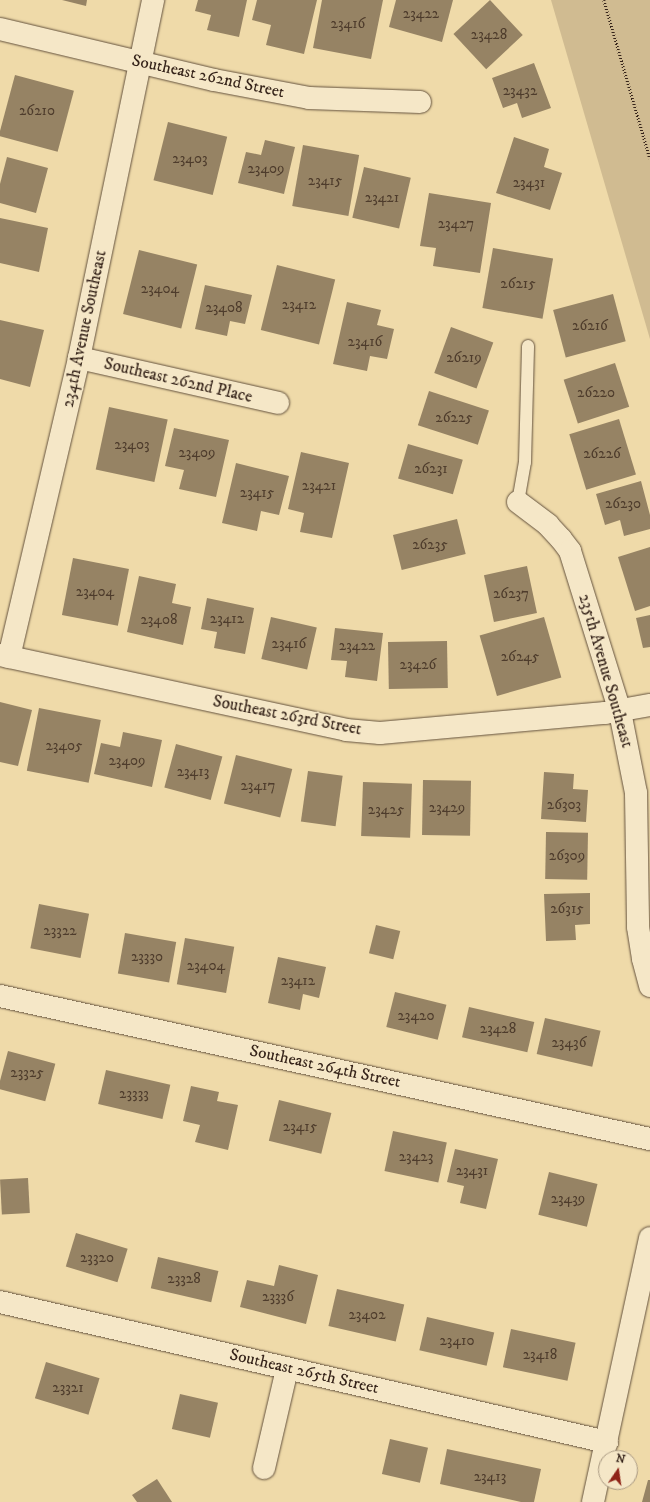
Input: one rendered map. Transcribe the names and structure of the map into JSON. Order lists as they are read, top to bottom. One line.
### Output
{"streets":{"street":["Southeast 262nd Street","234th Avenue Southeast","Southeast 262nd Place","235th Avenue Southeast","Southeast 263rd Street","Southeast 264th Street","Southeast 265th Street"]},"crossings":[["Southeast 262nd Street","234th Avenue Southeast"],["234th Avenue Southeast","Southeast 262nd Place"],["234th Avenue Southeast","Southeast 263rd Street"],["235th Avenue Southeast","Southeast 263rd Street"]],"house_numbers":["23422","23416","23428","23432","26210","23403","23409","23415","23431","23421","23427","26215","23404","23412","23408","26216","23416","26219","26220","26225","23403","23409","26226","26231","23421","23415","26230","26235","23404","26237","23412","23408","23416","23422","26245","23426","23405","23409","23413","23417","26303","23429","23425","26309","26315","23322","23330","23404","23412","23420","23428","23436","23325","23333","23415","23423","23431","23439","23320","23328","23336","23402","23410","23418","23321","23413"],"north":"top"}
